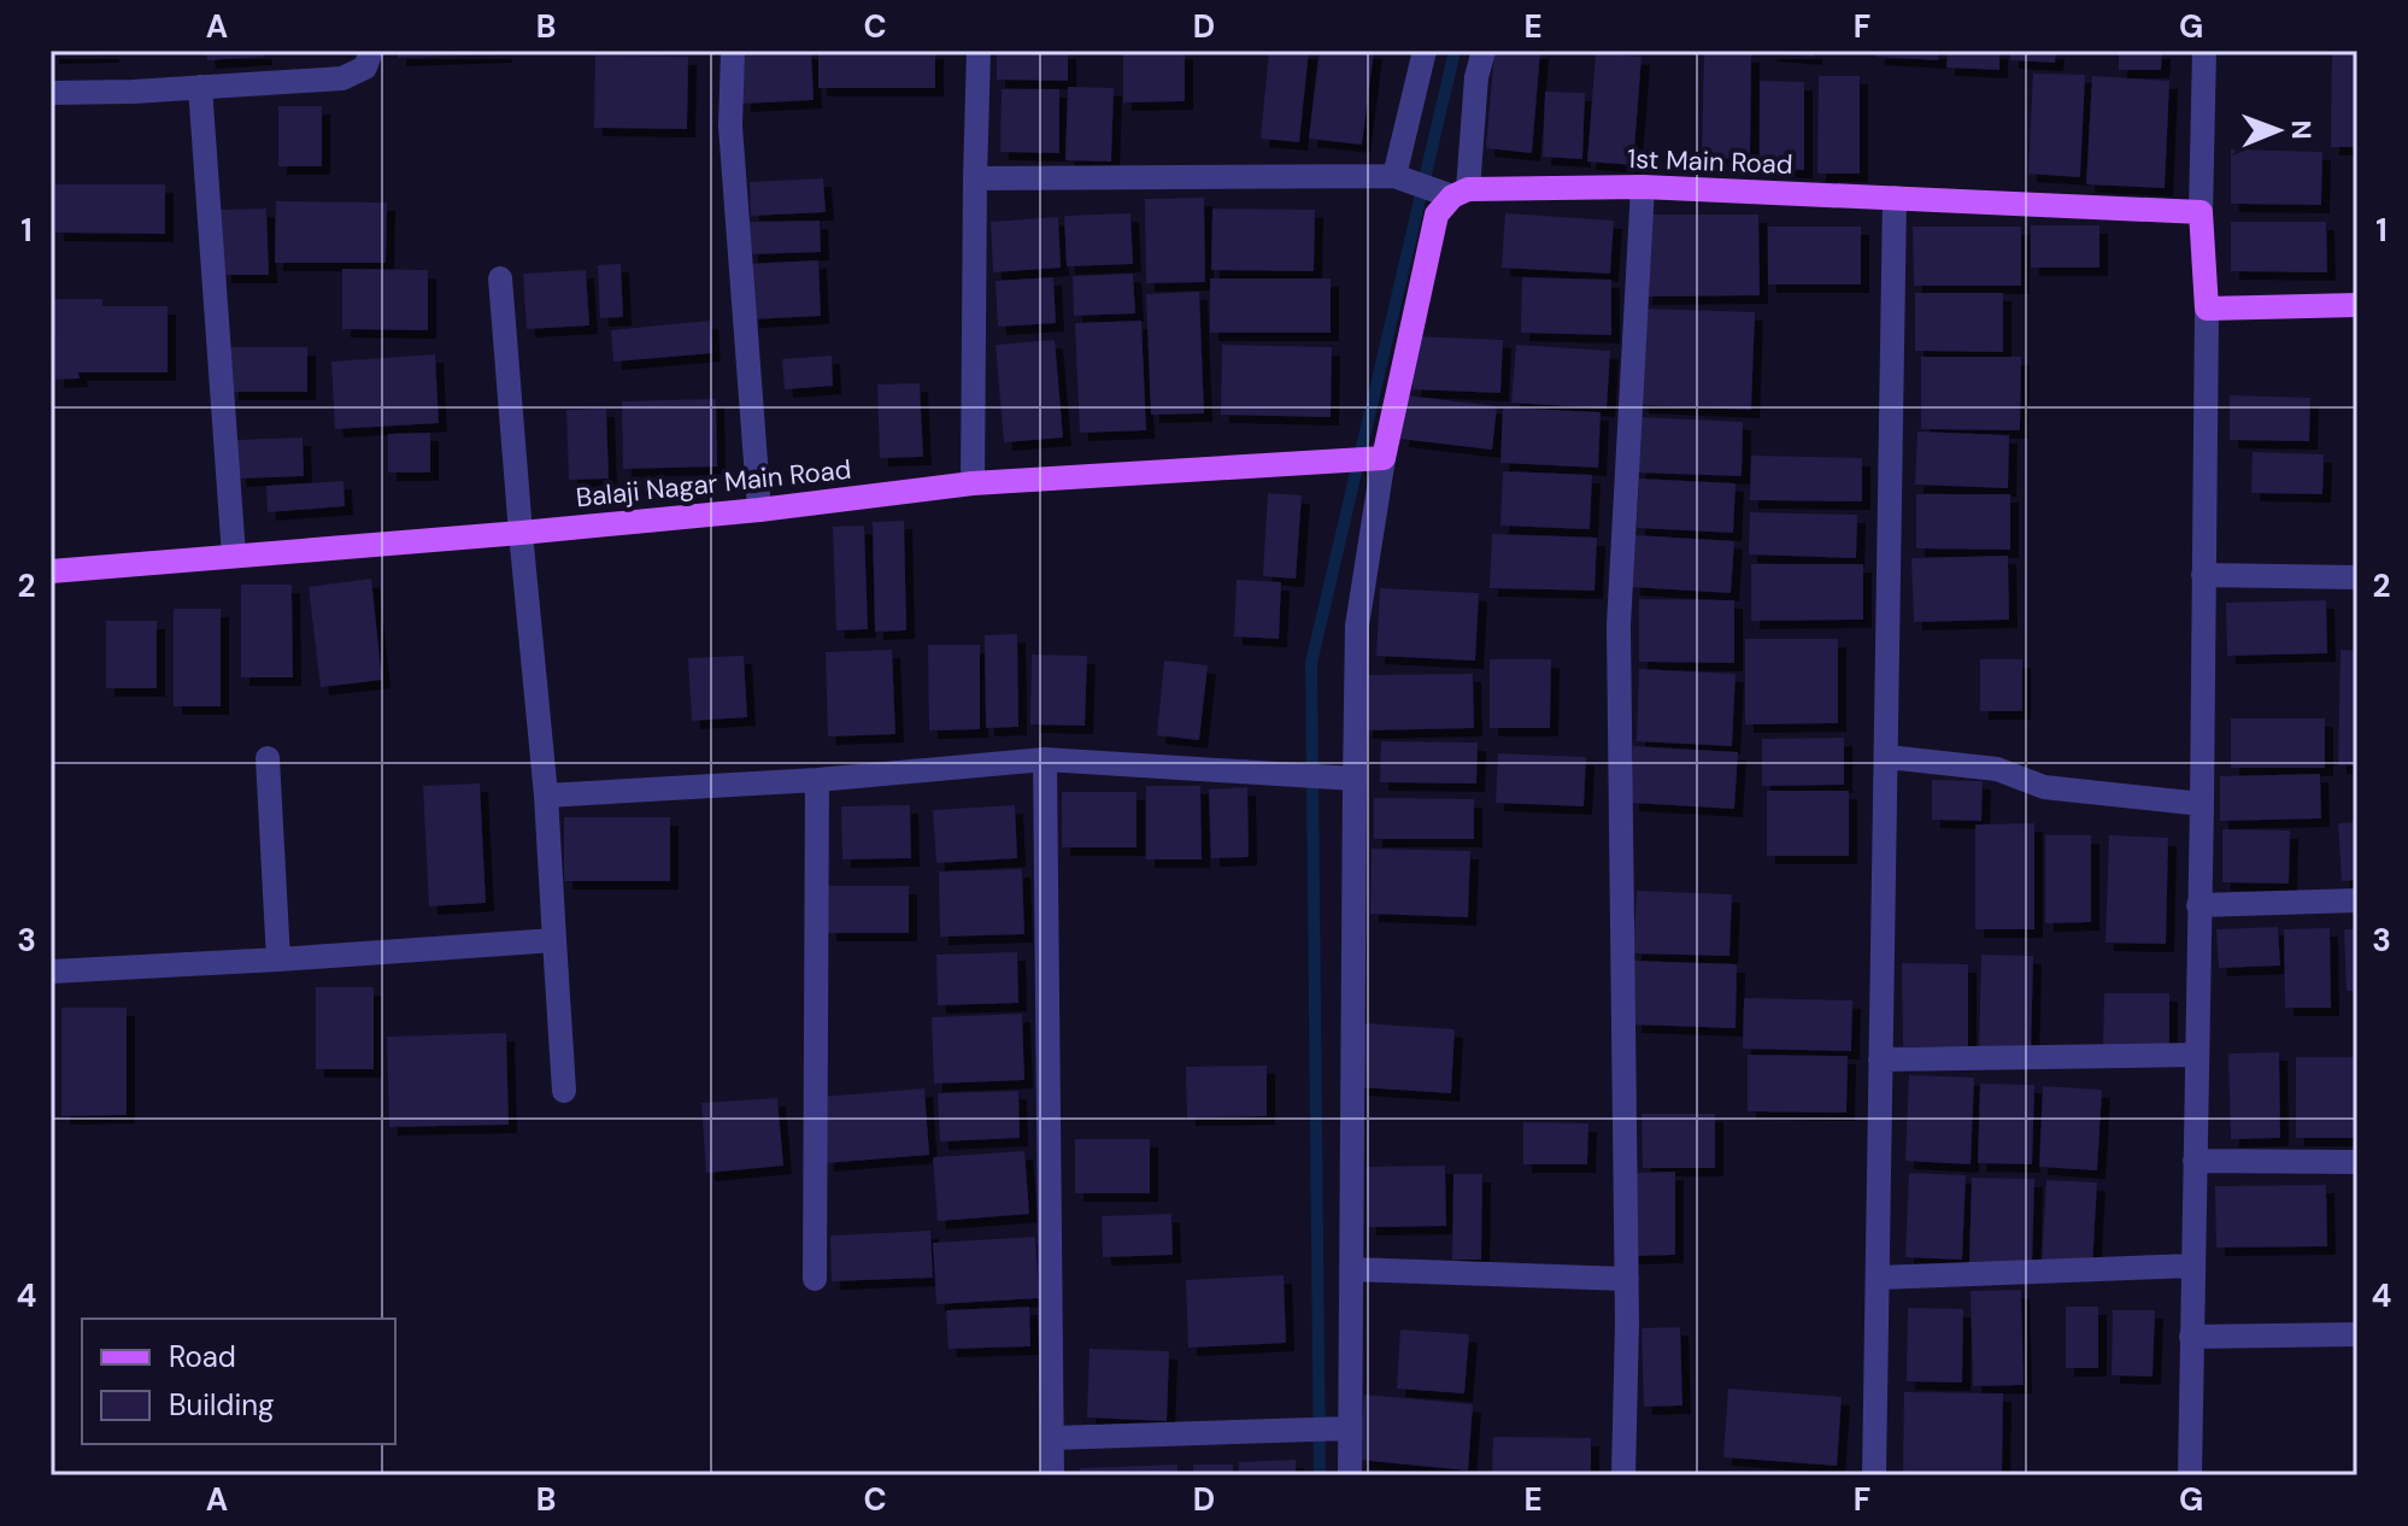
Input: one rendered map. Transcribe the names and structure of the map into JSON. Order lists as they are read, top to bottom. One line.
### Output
{"streets":{"main road":["1st Main Road","Balaji Nagar Main Road"]},"legend":["Road","Building"],"north":"right","grid":{"columns":["A","B","C","D","E","F","G"],"rows":["1","2","3","4"]}}
